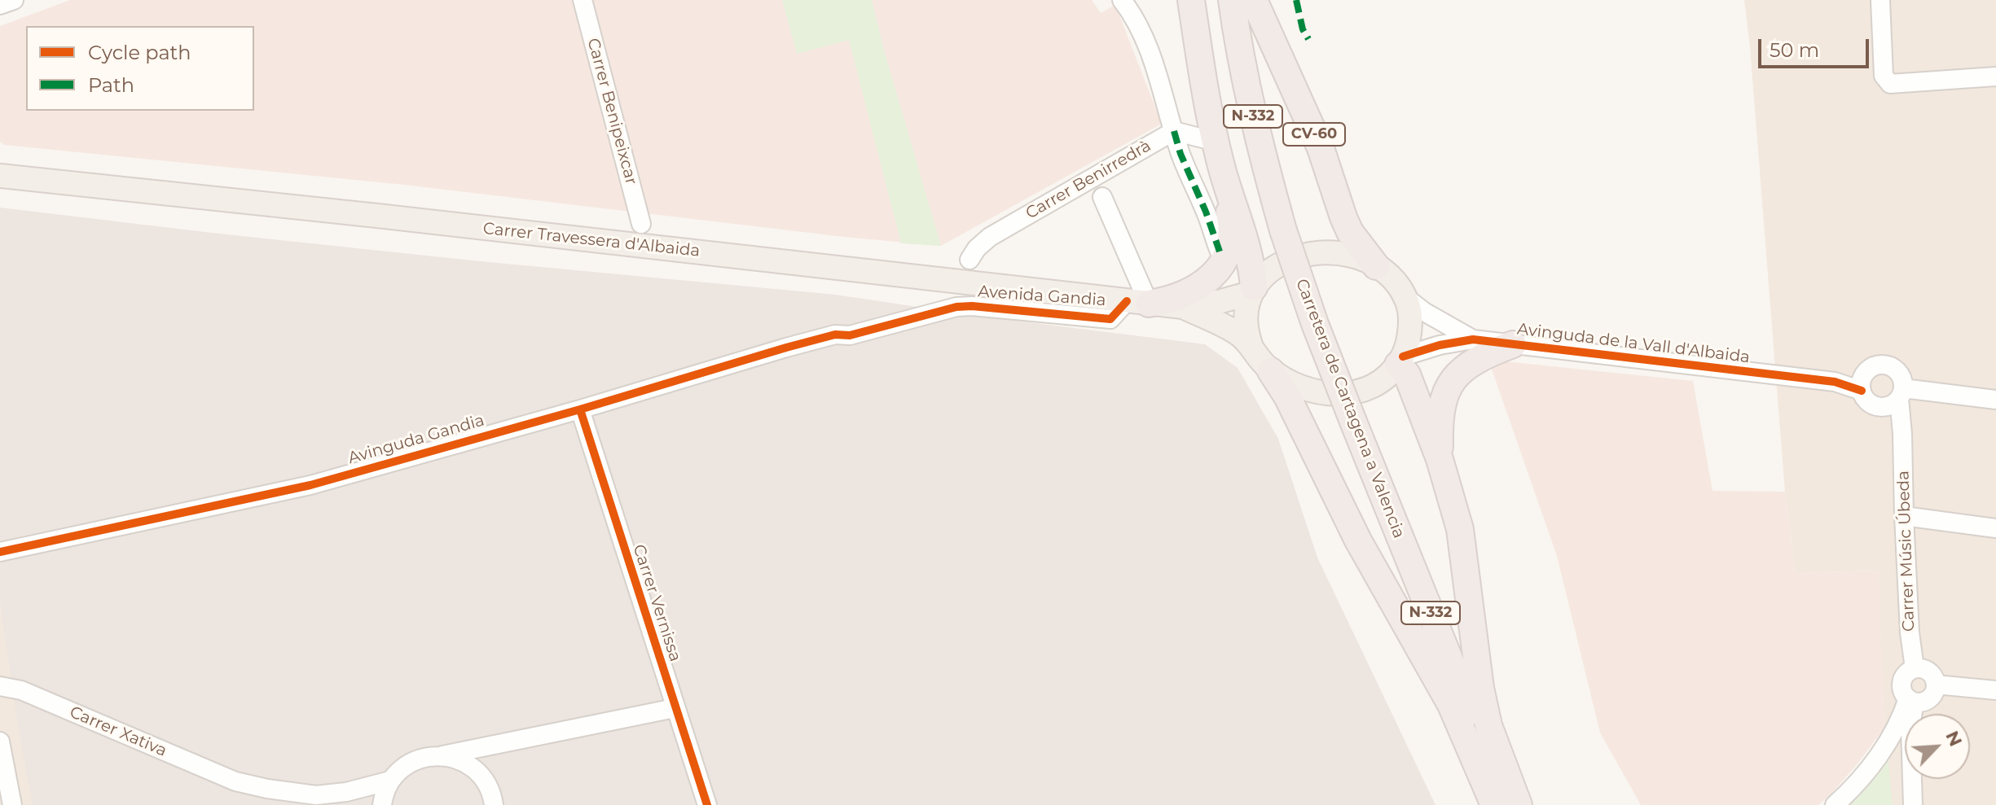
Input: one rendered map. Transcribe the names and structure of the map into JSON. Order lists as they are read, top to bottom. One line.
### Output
{"streets":{"highway":["N-332","CV-60","Carretera de Cartagena a Valencia"],"main road":["Carrer Travessera d'Albaida"],"street":["Carrer Benipeixcar","Carrer Benirredrà","Avenida Gandia","Avinguda de la Vall d'Albaida","Avinguda Gandia","Carrer Músic Úbeda","Carrer Vernissa","Carrer Xativa"]},"crossings":[["CV-60","Carrer Travessera d'Albaida"],["CV-60","Avinguda de la Vall d'Albaida"],["Carrer Travessera d'Albaida","Avenida Gandia"],["Carrer Travessera d'Albaida","Avinguda de la Vall d'Albaida"],["Avenida Gandia","Avinguda Gandia"],["Avinguda de la Vall d'Albaida","Carrer Músic Úbeda"],["Avinguda Gandia","Carrer Vernissa"]],"legend":["Cycle path","Path"],"scale_bar":"50 m","north":"top right"}
